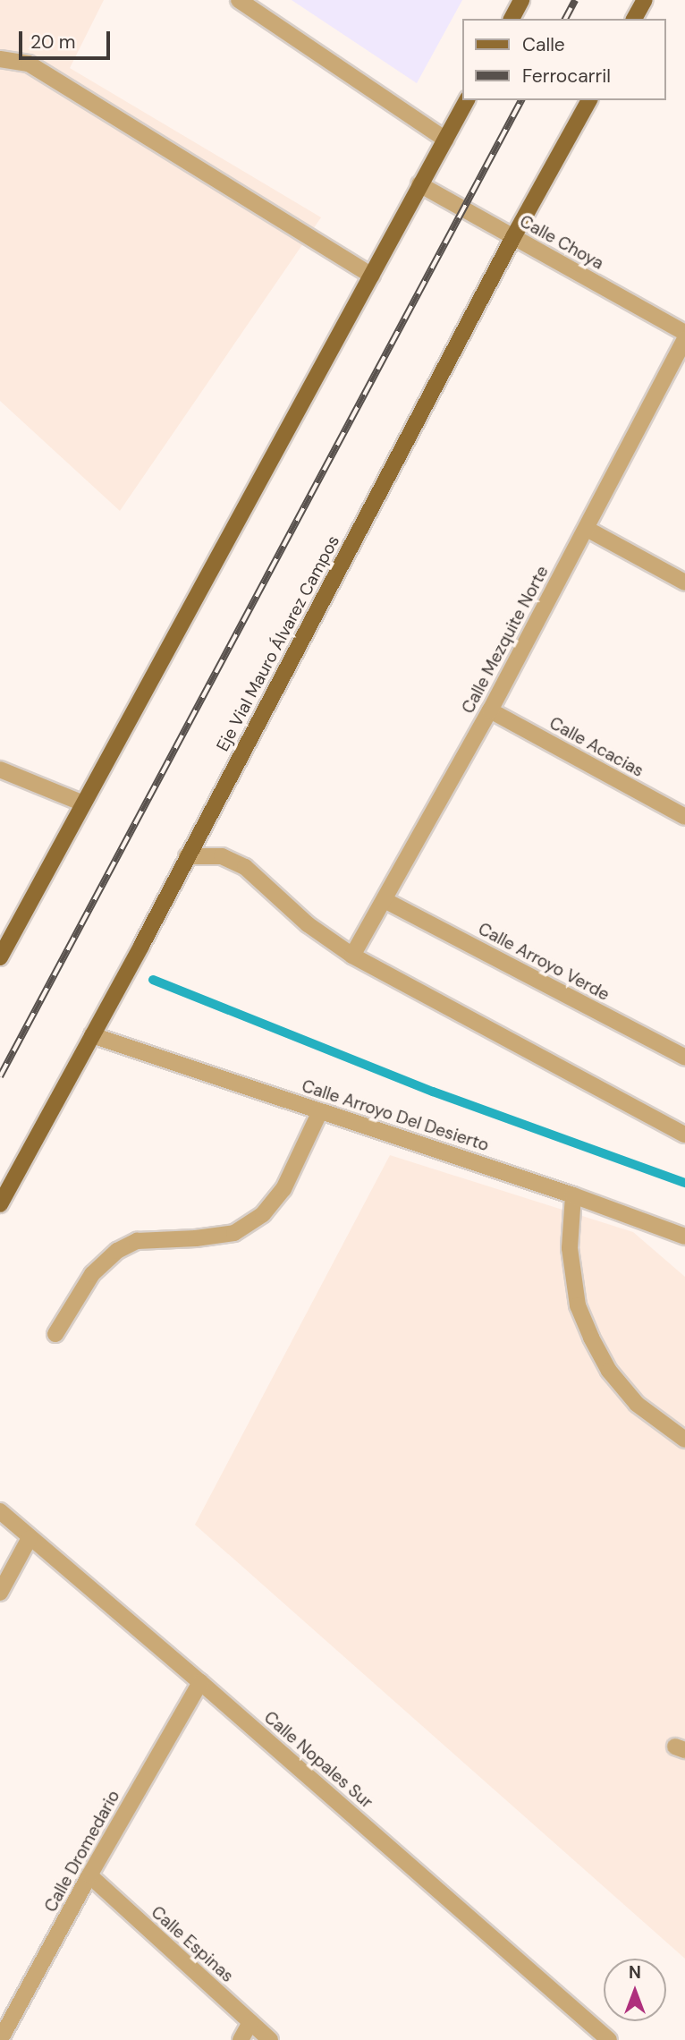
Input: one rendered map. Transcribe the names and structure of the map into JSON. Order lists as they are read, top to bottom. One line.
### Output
{"streets":{"main road":["Eje Vial Mauro Álvarez Campos"],"street":["Calle Choya","Calle Mezquite Norte","Calle Acacias","Calle Arroyo Verde","Calle Arroyo Del Desierto","Calle Nopales Sur","Calle Dromedario","Calle Espinas"]},"crossings":[["Calle Choya","Eje Vial Mauro Álvarez Campos"],["Calle Mezquite Norte","Calle Acacias"],["Calle Mezquite Norte","Calle Arroyo Verde"],["Eje Vial Mauro Álvarez Campos","Calle Arroyo Del Desierto"],["Calle Nopales Sur","Calle Dromedario"],["Calle Dromedario","Calle Espinas"]],"legend":["Calle","Ferrocarril"],"scale_bar":"20 m","north":"top"}
